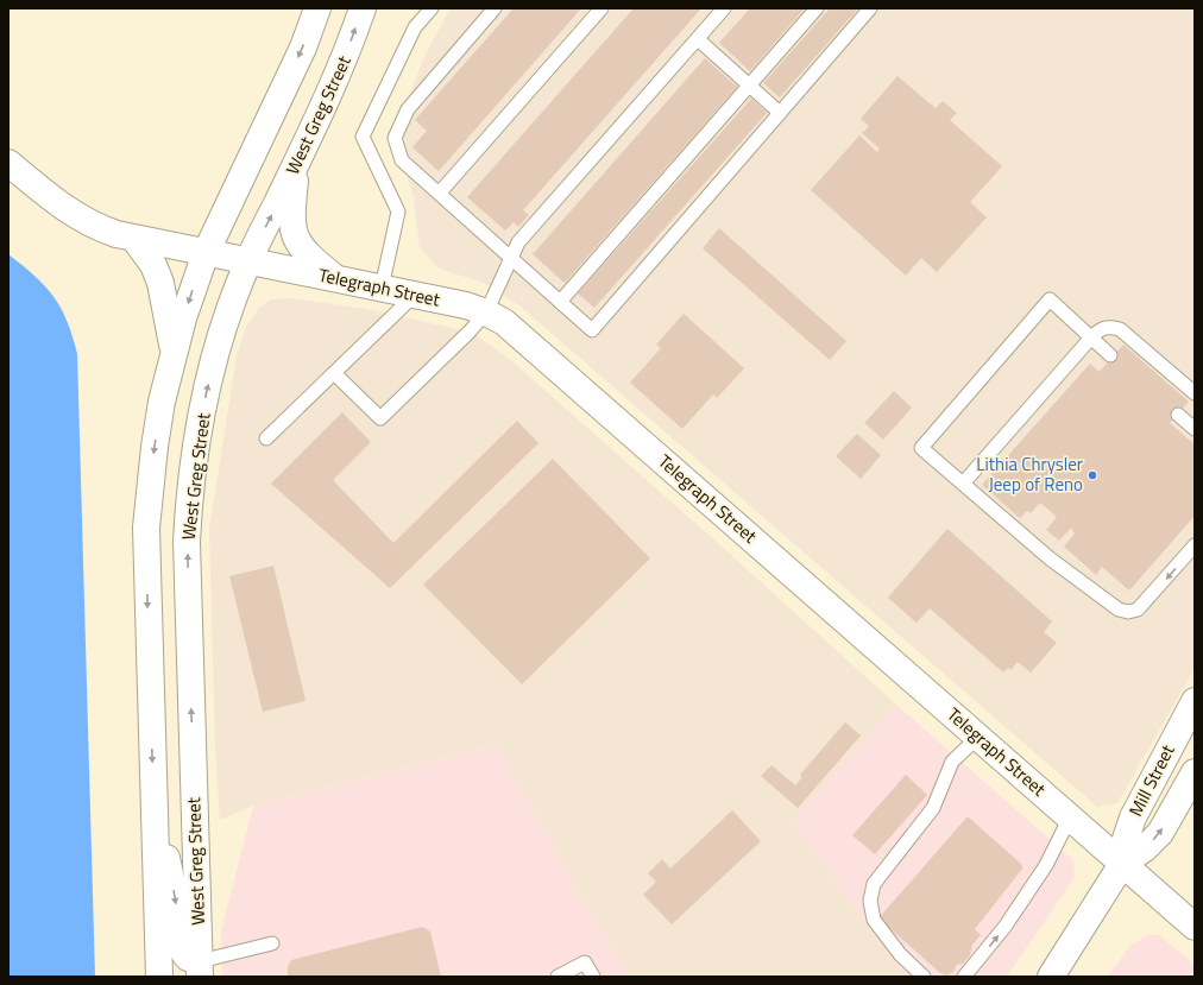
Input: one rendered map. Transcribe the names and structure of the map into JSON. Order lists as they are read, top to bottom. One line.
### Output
{"streets":{"main road":["West Greg Street","Telegraph Street","Mill Street"]},"crossings":[["West Greg Street","Telegraph Street"],["Telegraph Street","Mill Street"]],"places":["Lithia Chrysler Jeep of Reno"]}
